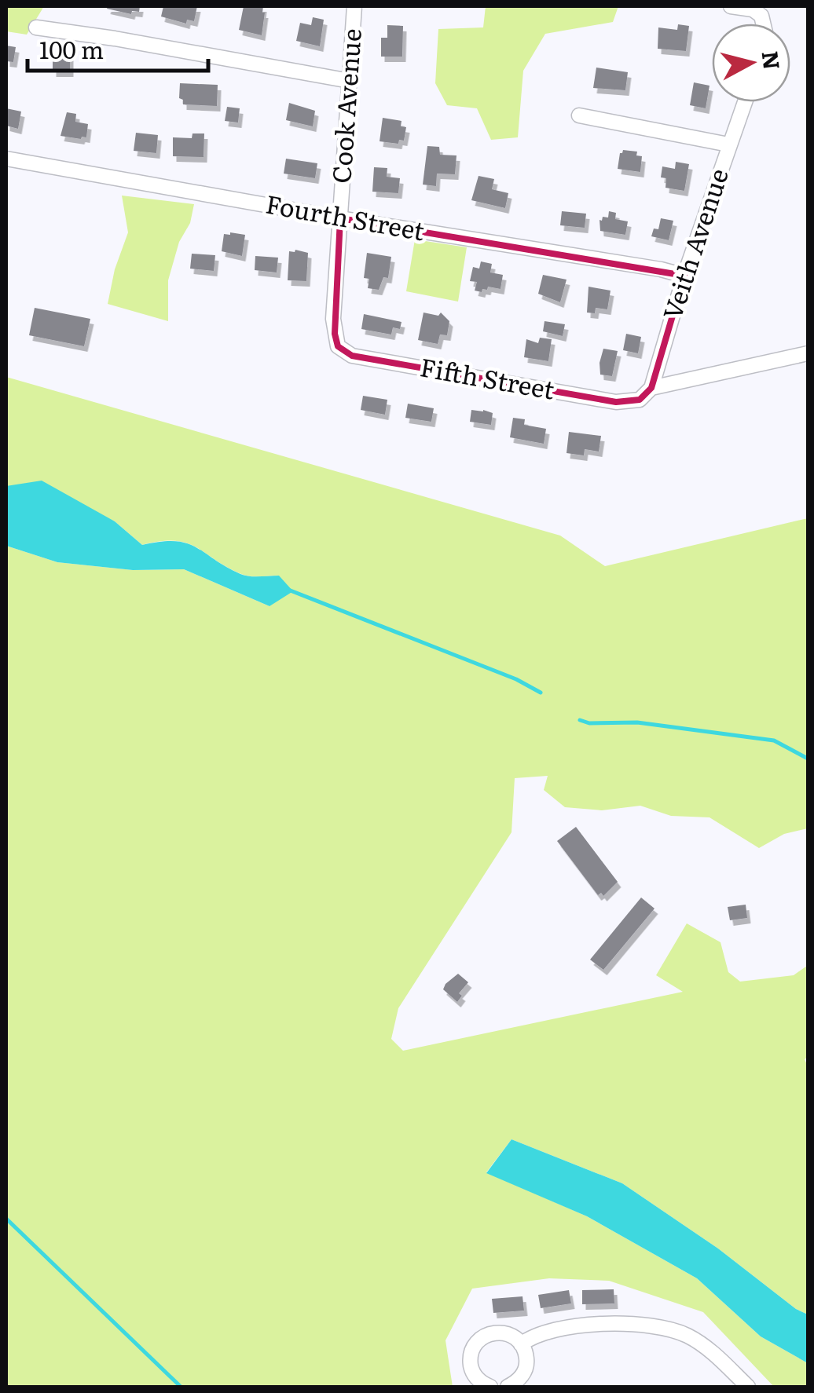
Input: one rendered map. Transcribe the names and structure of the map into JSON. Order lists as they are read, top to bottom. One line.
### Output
{"streets":{"street":["Cook Avenue","Fourth Street","Veith Avenue","Fifth Street"]},"crossings":[["Cook Avenue","Fourth Street"],["Cook Avenue","Fifth Street"],["Fourth Street","Veith Avenue"],["Veith Avenue","Fifth Street"]],"scale_bar":"100 m","north":"right"}
